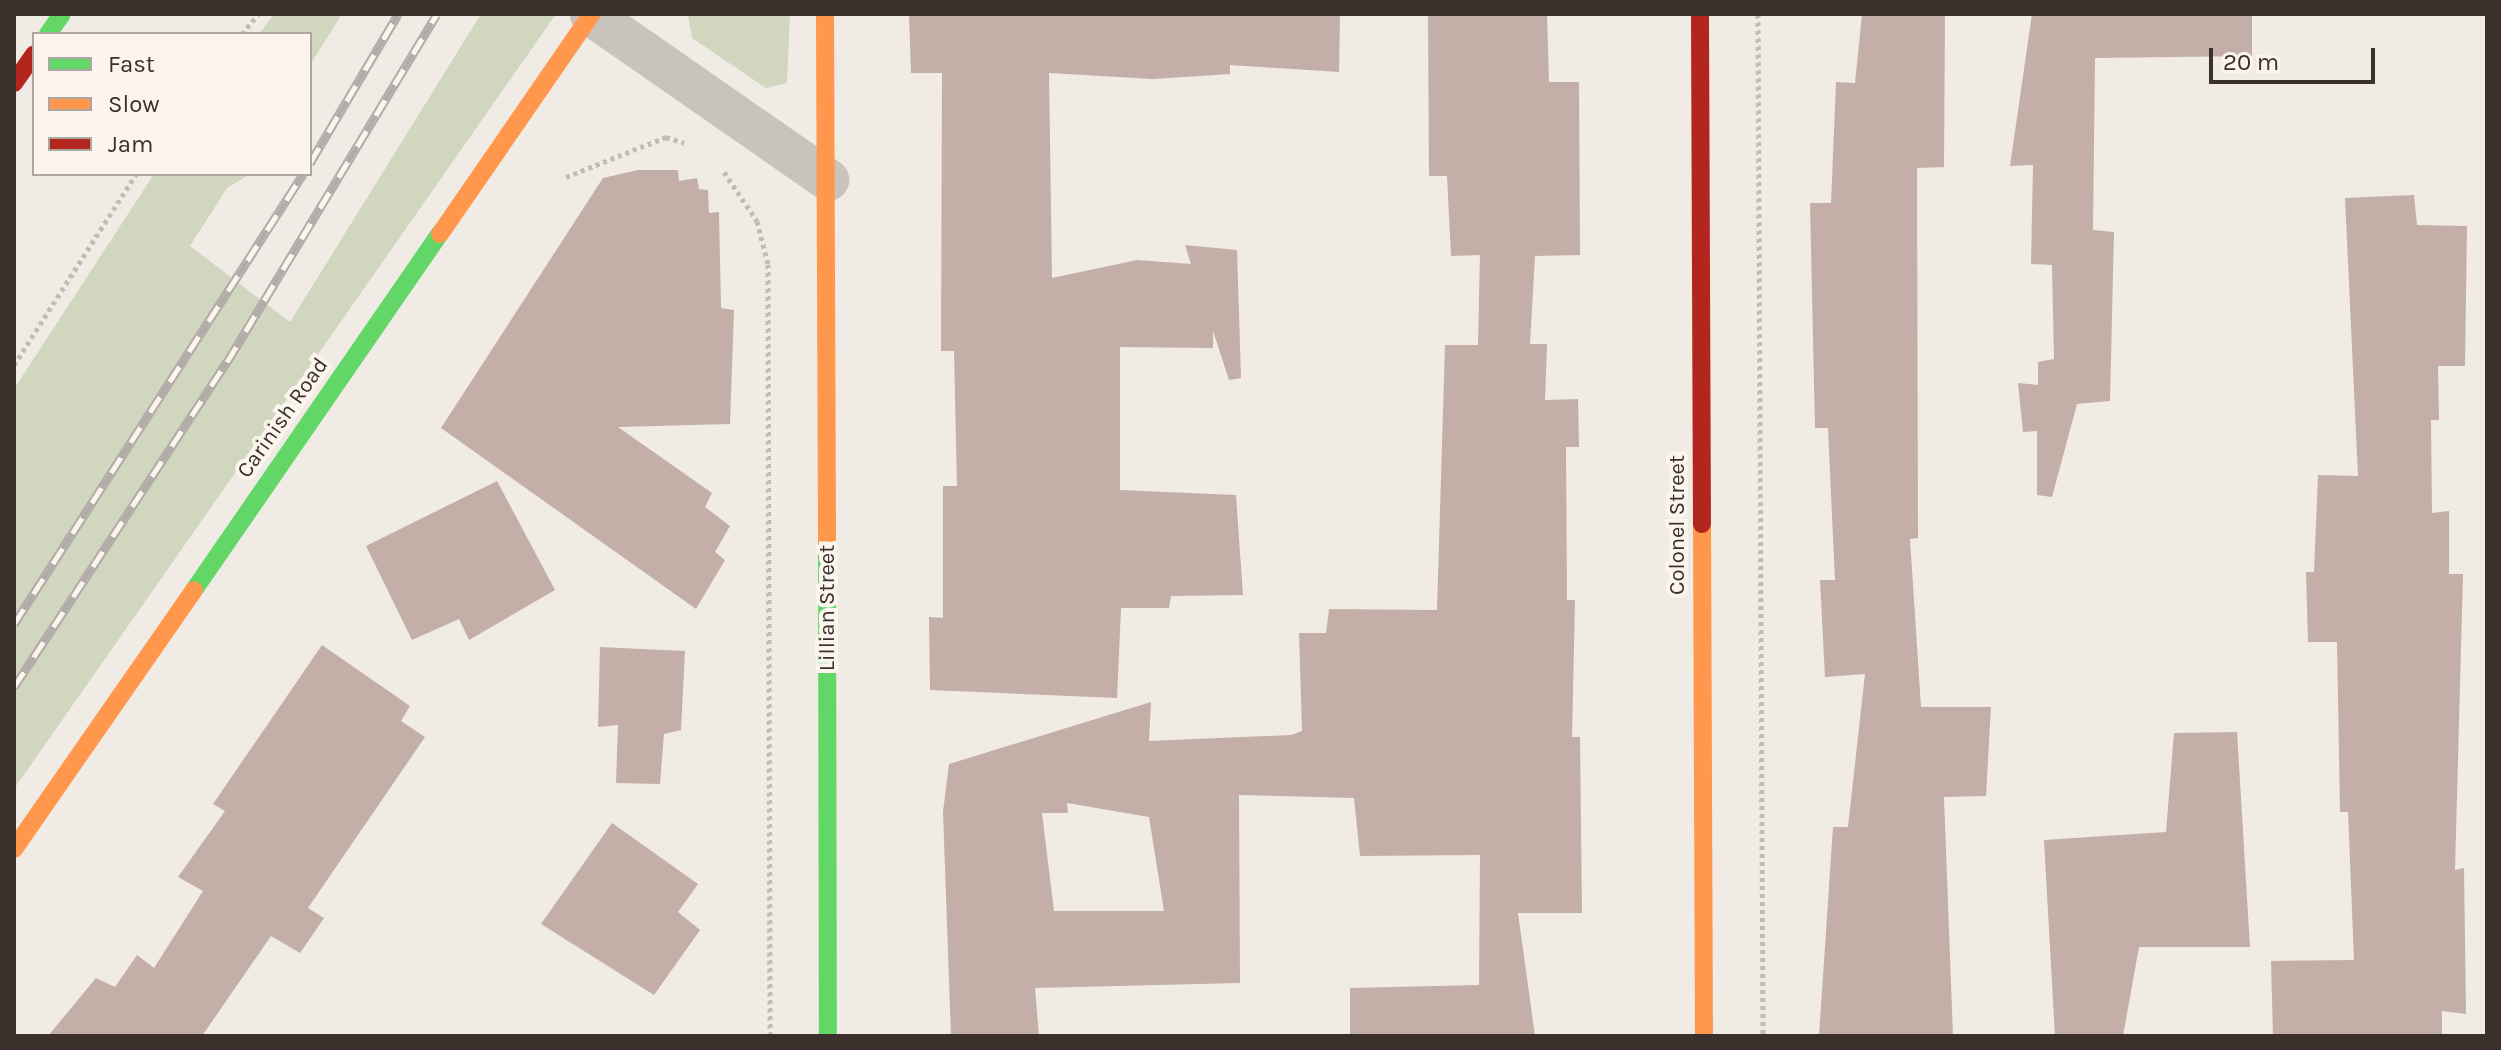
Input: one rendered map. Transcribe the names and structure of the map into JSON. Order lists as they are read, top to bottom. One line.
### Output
{"streets":{"street":["Carinish Road","Colonel Street","Lillian Street"]},"legend":["Fast","Slow","Jam"],"scale_bar":"20 m"}
